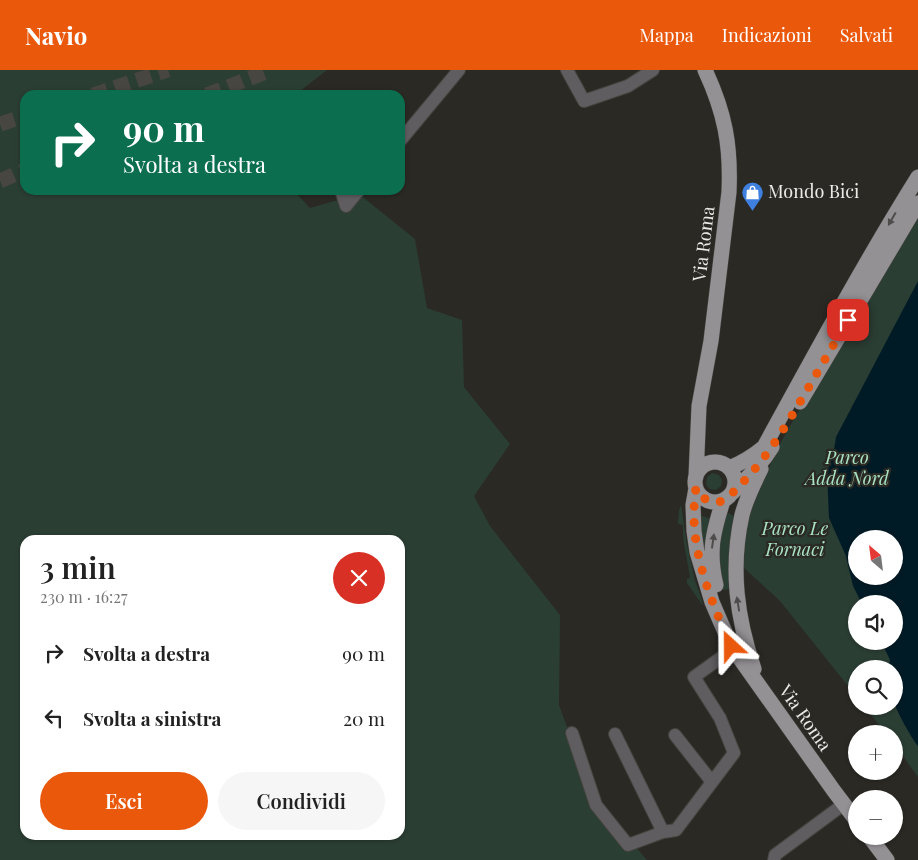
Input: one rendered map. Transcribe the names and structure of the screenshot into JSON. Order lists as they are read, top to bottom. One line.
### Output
{"streets":{"main road":["Via Roma"]},"parks":["Parco Adda Nord","Parco Le Fornaci"],"places":{"shop":["Mondo Bici"]},"north":"top left","page":{"header":"Navio","nav":["Mappa","Indicazioni","Salvati"],"turn":["90 m","Svolta a destra"],"map_buttons":["+","−"],"heading":["3 min","230 m · 16:27"],"list":[{"name":"Svolta a destra","value":"90 m"},{"name":"Svolta a sinistra","value":"20 m"}],"buttons":["Esci","Condividi"]}}
